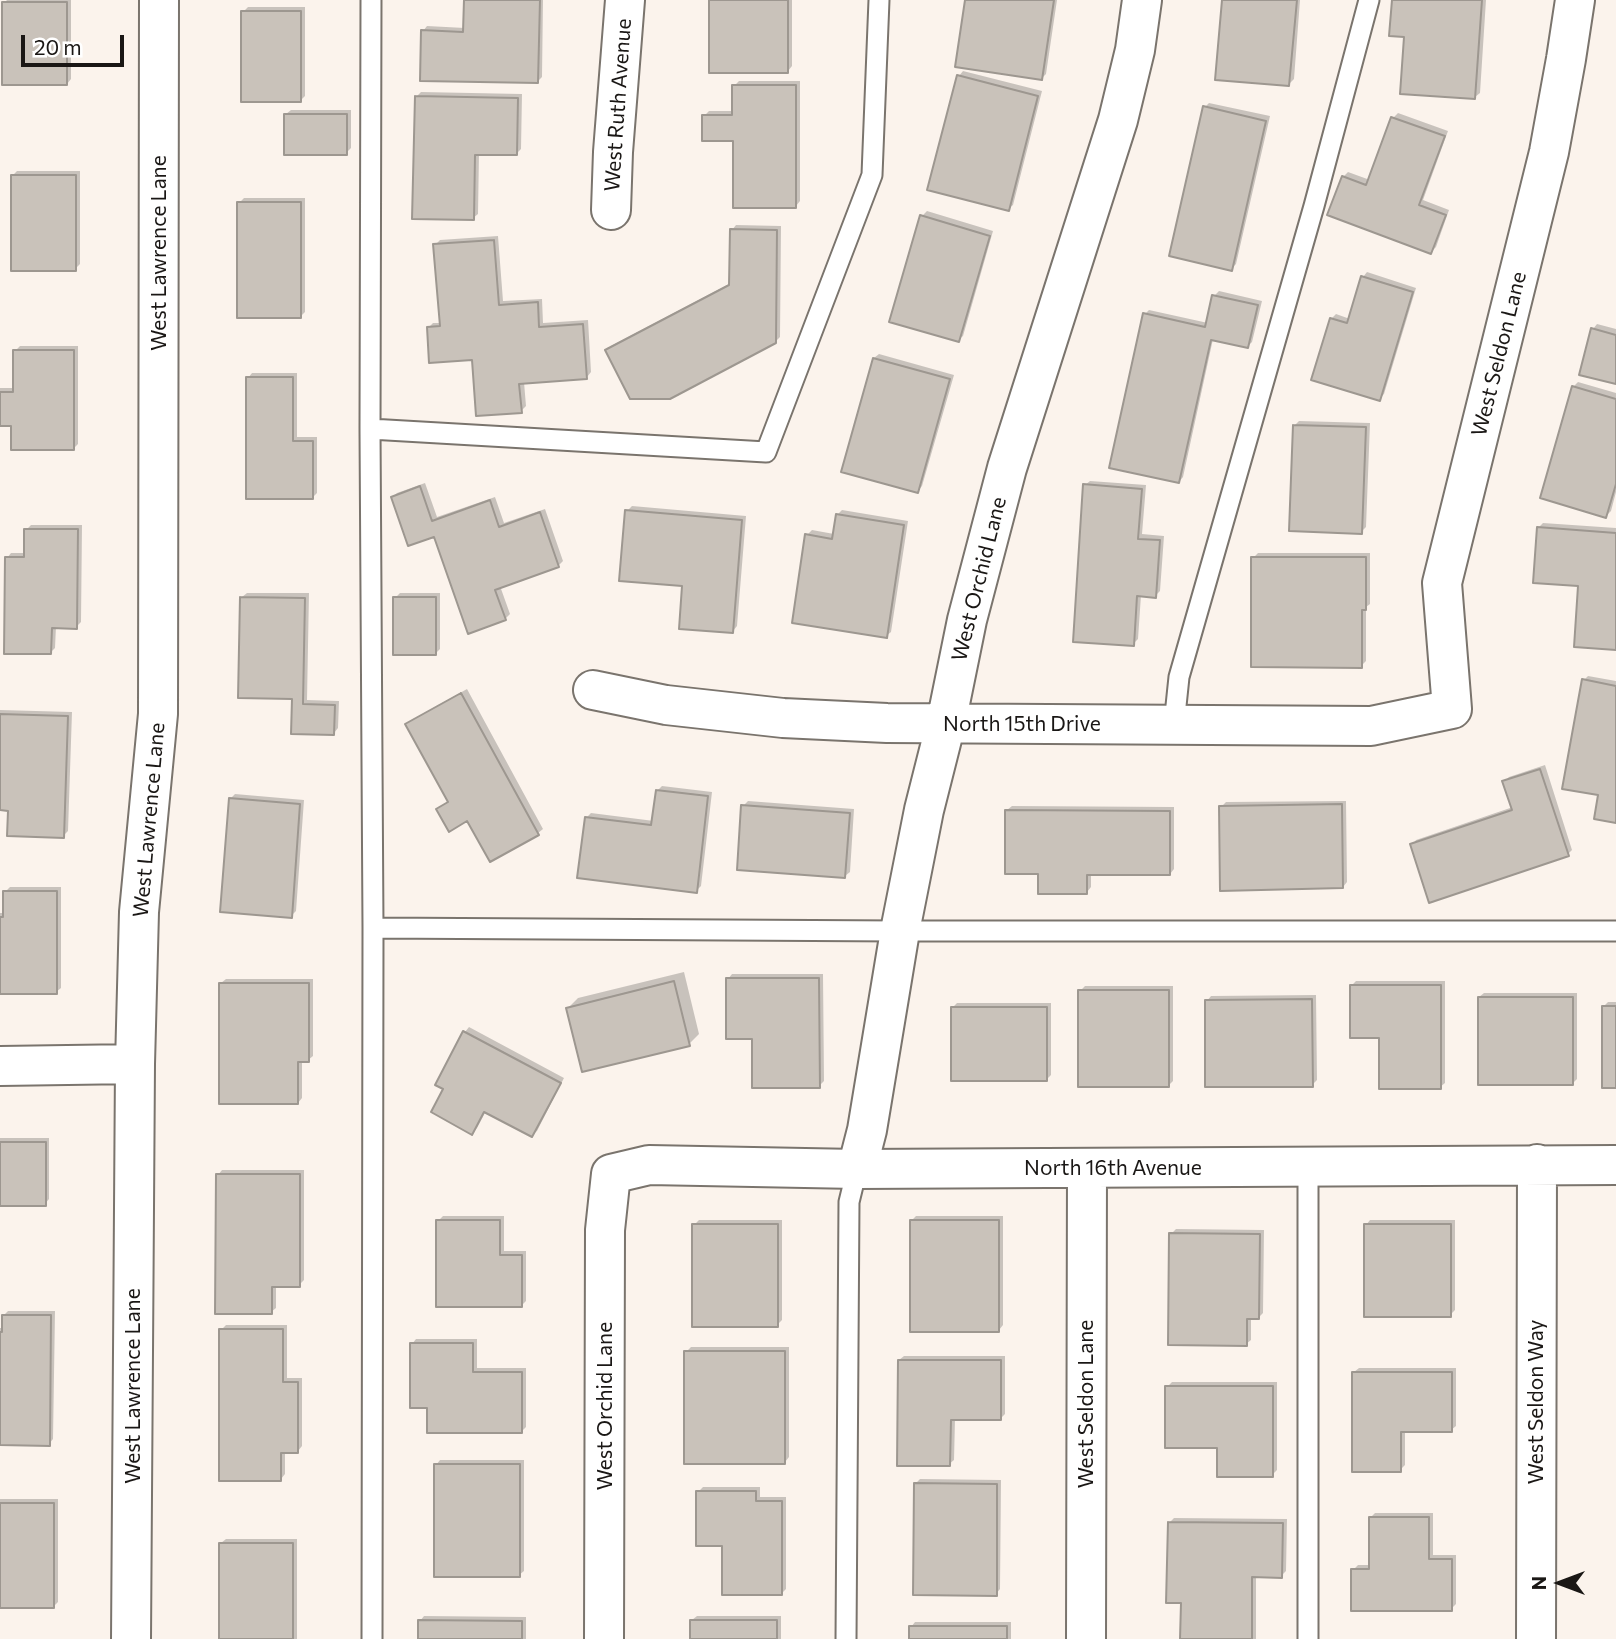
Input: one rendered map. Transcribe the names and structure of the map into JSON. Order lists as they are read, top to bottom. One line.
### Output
{"streets":{"street":["West Ruth Avenue","West Lawrence Lane","West Seldon Lane","West Orchid Lane","North 15th Drive","North 16th Avenue","West Seldon Way"]},"crossings":[["West Seldon Lane","North 15th Drive"],["West Seldon Lane","North 16th Avenue"],["West Orchid Lane","North 15th Drive"],["West Orchid Lane","North 16th Avenue"],["North 16th Avenue","West Seldon Way"]],"scale_bar":"20 m","north":"left"}
